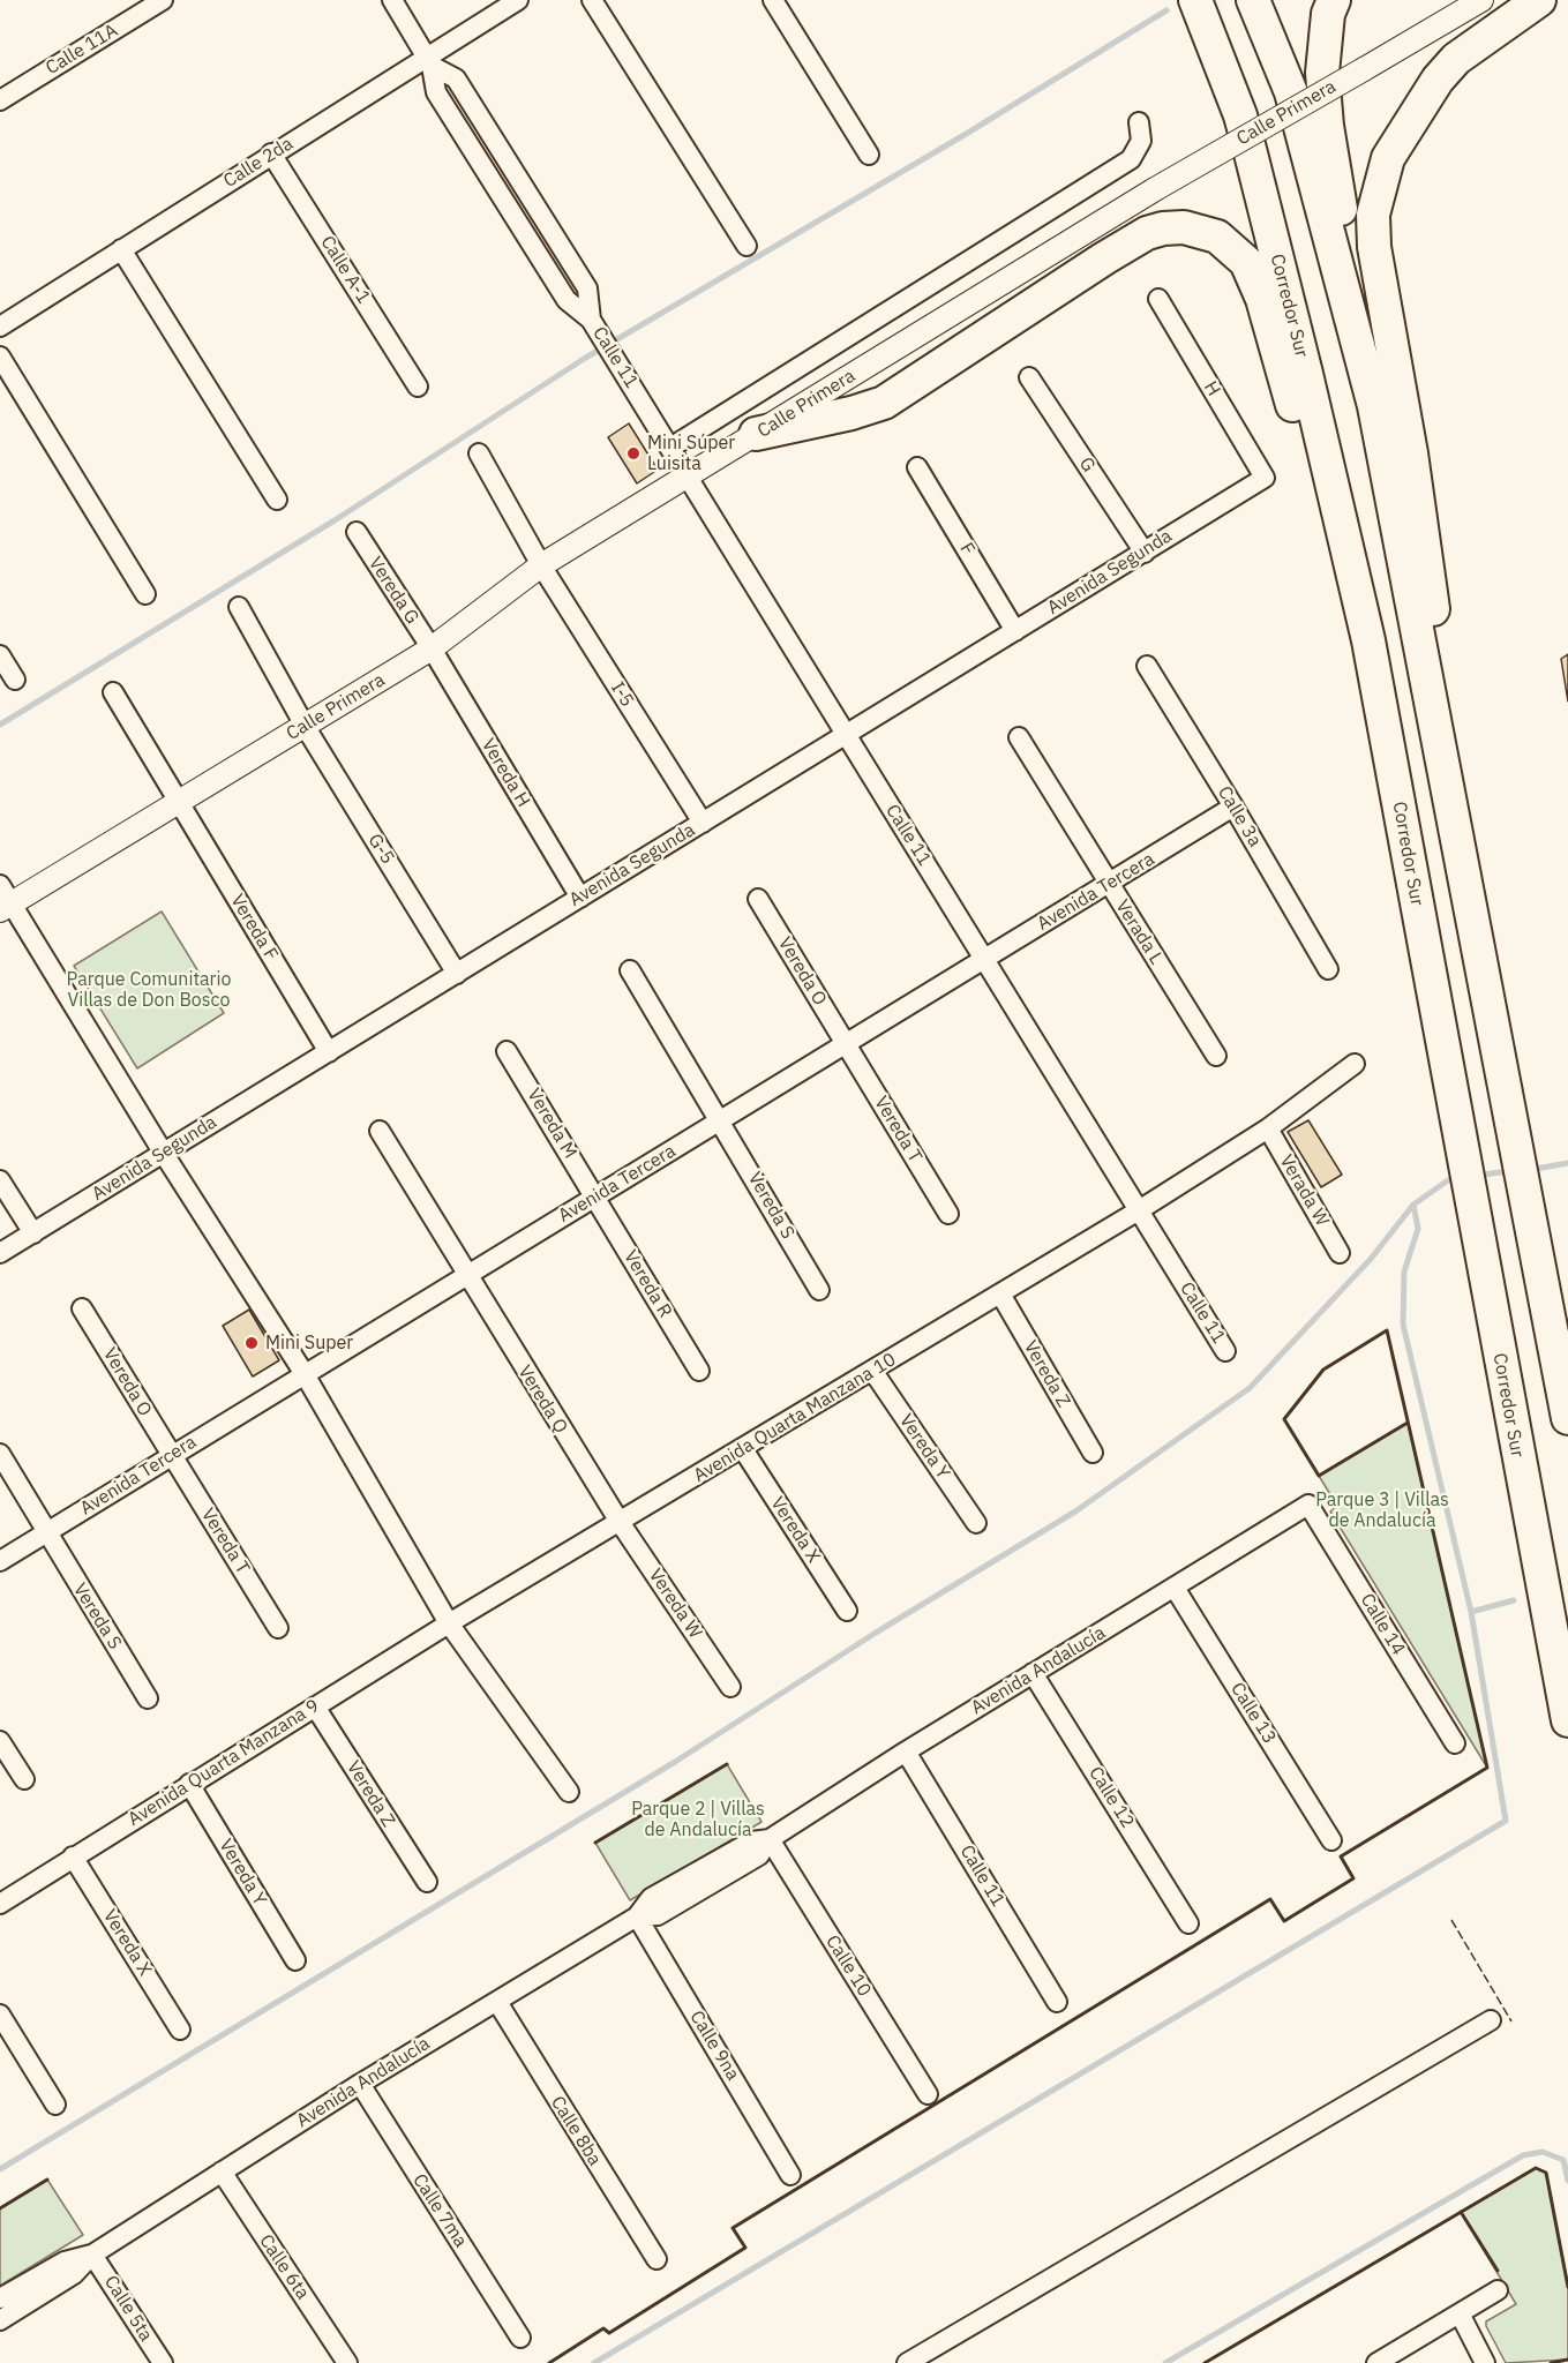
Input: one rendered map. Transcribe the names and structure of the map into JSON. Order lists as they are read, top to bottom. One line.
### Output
{"streets":{"highway":["Corredor Sur"],"street":["Calle 11A","Calle Primera","Calle 2da","Calle A-1","Calle 11","H","G","F","Avenida Segunda","Vereda G","I-5","Vereda H","Calle 3a","G-5","Avenida Tercera","Vereda F","Verada L","Vereda O","Vereda M","Vereda T","Verada W","Vereda S","Vereda R","Vereda Z","Vereda Q","Avenida Quarta Manzana 10","Vereda Y","Vereda X","Vereda W","Calle 14","Avenida Andalucía","Calle 13","Avenida Quarta Manzana 9","Calle 12","Calle 10","Calle 9na","Calle 8ba","Calle 7ma","Calle 6ta","Calle 5ta"]},"crossings":[["Calle Primera","Calle 11"],["Calle Primera","Vereda G"],["Calle Primera","I-5"],["Calle Primera","Vereda H"],["Calle Primera","G-5"],["Calle Primera","Vereda F"],["Calle 2da","Calle A-1"],["Calle 2da","Calle 11"],["Calle 11","Avenida Segunda"],["Calle 11","Avenida Tercera"],["Calle 11","Avenida Quarta Manzana 10"],["Calle 11","Avenida Andalucía"],["H","Avenida Segunda"],["G","Avenida Segunda"],["F","Avenida Segunda"],["Avenida Segunda","I-5"],["Avenida Segunda","Vereda H"],["Avenida Segunda","G-5"],["Avenida Segunda","Vereda F"],["Vereda G","Vereda H"],["Calle 3a","Avenida Tercera"],["Avenida Tercera","Verada L"],["Avenida Tercera","Vereda O"],["Avenida Tercera","Vereda M"],["Avenida Tercera","Vereda T"],["Avenida Tercera","Vereda S"],["Avenida Tercera","Vereda R"],["Avenida Tercera","Vereda Q"],["Vereda O","Vereda T"],["Vereda M","Vereda R"],["Verada W","Avenida Quarta Manzana 10"],["Vereda Z","Avenida Quarta Manzana 10"],["Vereda Z","Avenida Quarta Manzana 9"],["Vereda Q","Avenida Quarta Manzana 10"],["Vereda Q","Vereda W"],["Avenida Quarta Manzana 10","Vereda Y"],["Avenida Quarta Manzana 10","Vereda X"],["Avenida Quarta Manzana 10","Vereda W"],["Avenida Quarta Manzana 10","Avenida Quarta Manzana 9"],["Vereda Y","Avenida Quarta Manzana 9"],["Vereda X","Avenida Quarta Manzana 9"],["Calle 14","Avenida Andalucía"],["Avenida Andalucía","Calle 13"],["Avenida Andalucía","Calle 12"],["Avenida Andalucía","Calle 10"],["Avenida Andalucía","Calle 9na"],["Avenida Andalucía","Calle 8ba"],["Avenida Andalucía","Calle 7ma"],["Avenida Andalucía","Calle 6ta"],["Avenida Andalucía","Calle 5ta"]],"parks":["Parque Comunitario Villas de Don Bosco","Parque 3 | Villas de Andalucía","Parque 2 | Villas de Andalucía"],"places":["Mini Súper Luisita","Mini Super"]}
